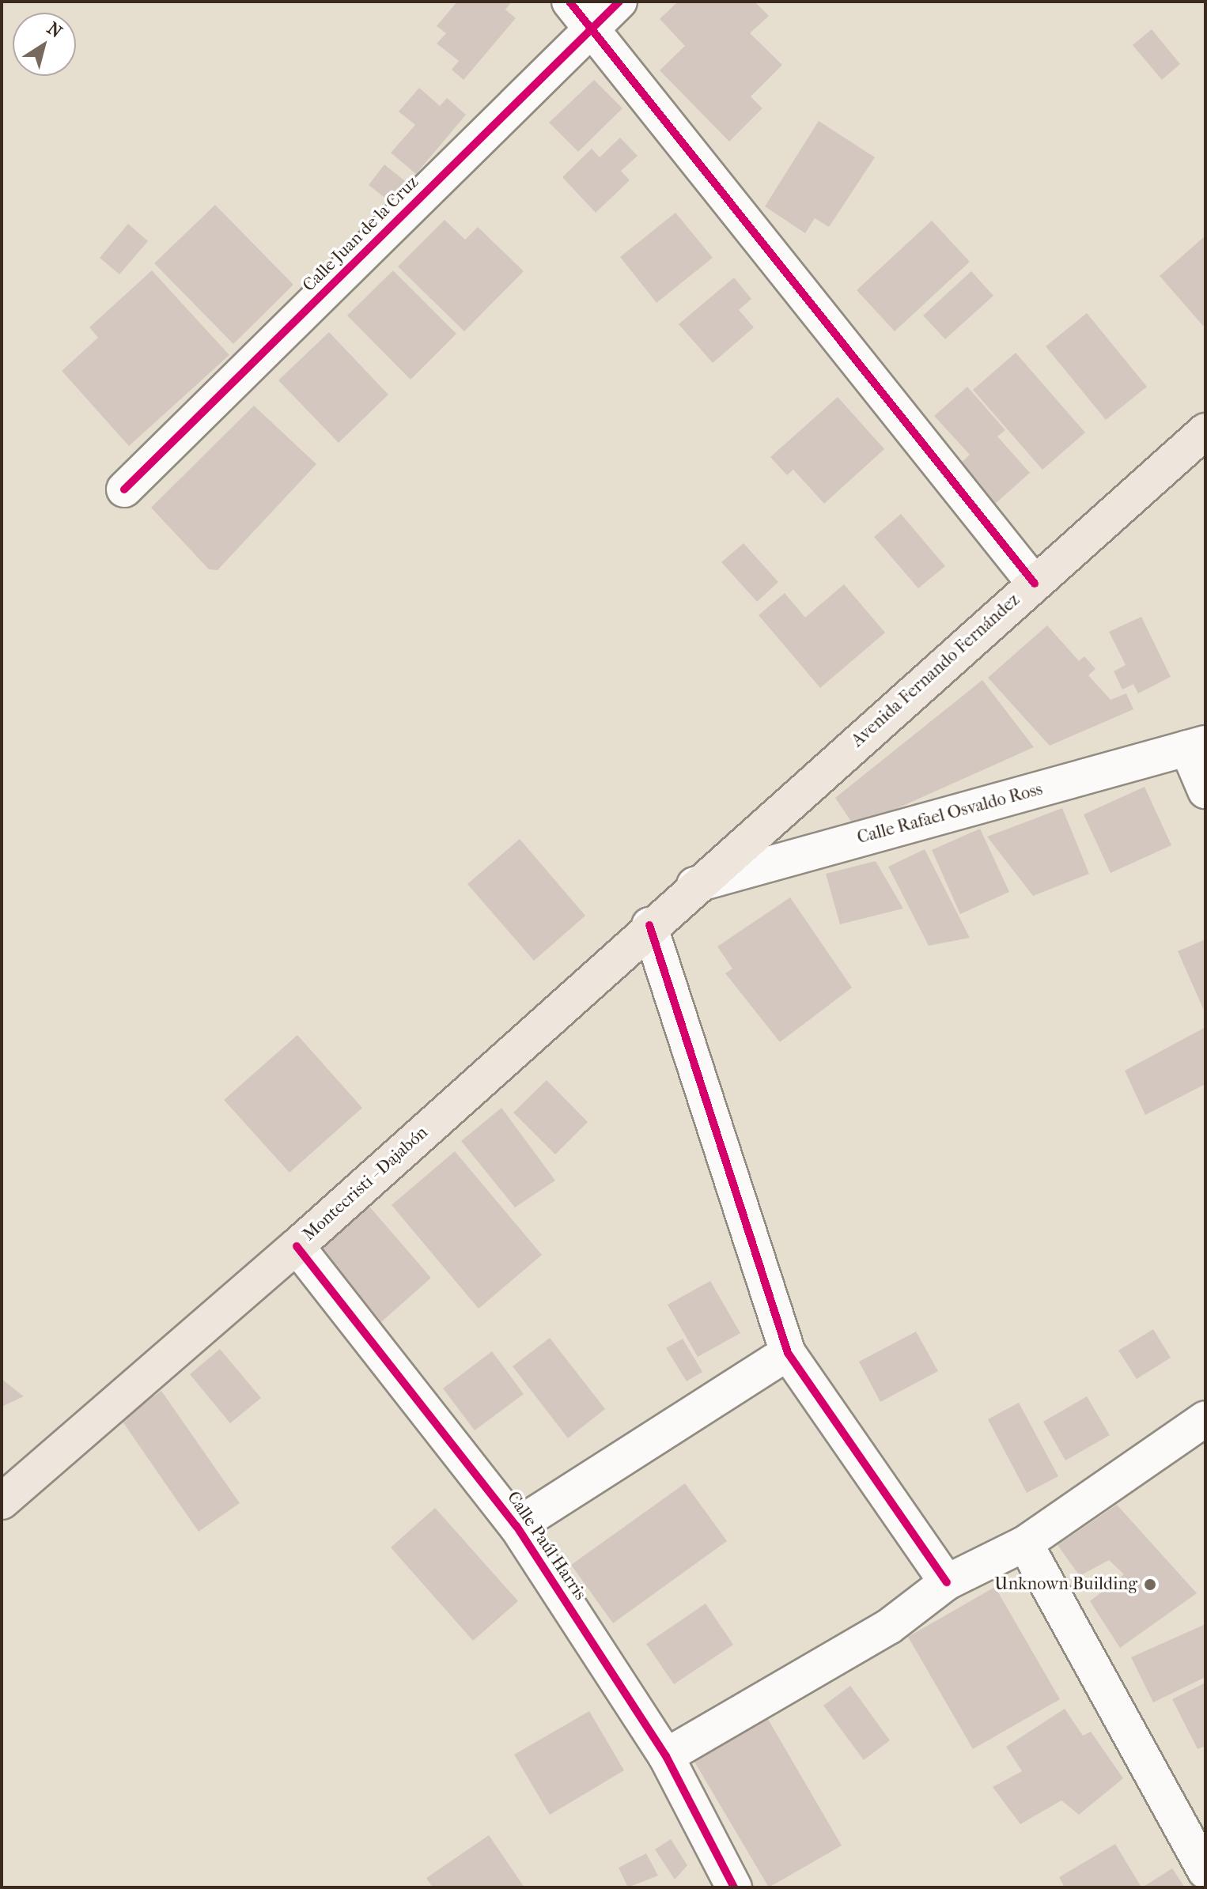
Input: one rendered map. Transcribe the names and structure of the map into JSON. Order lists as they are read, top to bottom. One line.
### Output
{"streets":{"main road":["Avenida Fernando Fernández","Montecristi - Dajabón"],"street":["Calle Juan de la Cruz","Calle Rafael Osvaldo Ross","Calle Paúl Harris"]},"crossings":[["Avenida Fernando Fernández","Calle Rafael Osvaldo Ross"],["Avenida Fernando Fernández","Montecristi - Dajabón"],["Calle Rafael Osvaldo Ross","Montecristi - Dajabón"],["Montecristi - Dajabón","Calle Paúl Harris"]],"places":["Unknown Building"],"north":"top right"}
